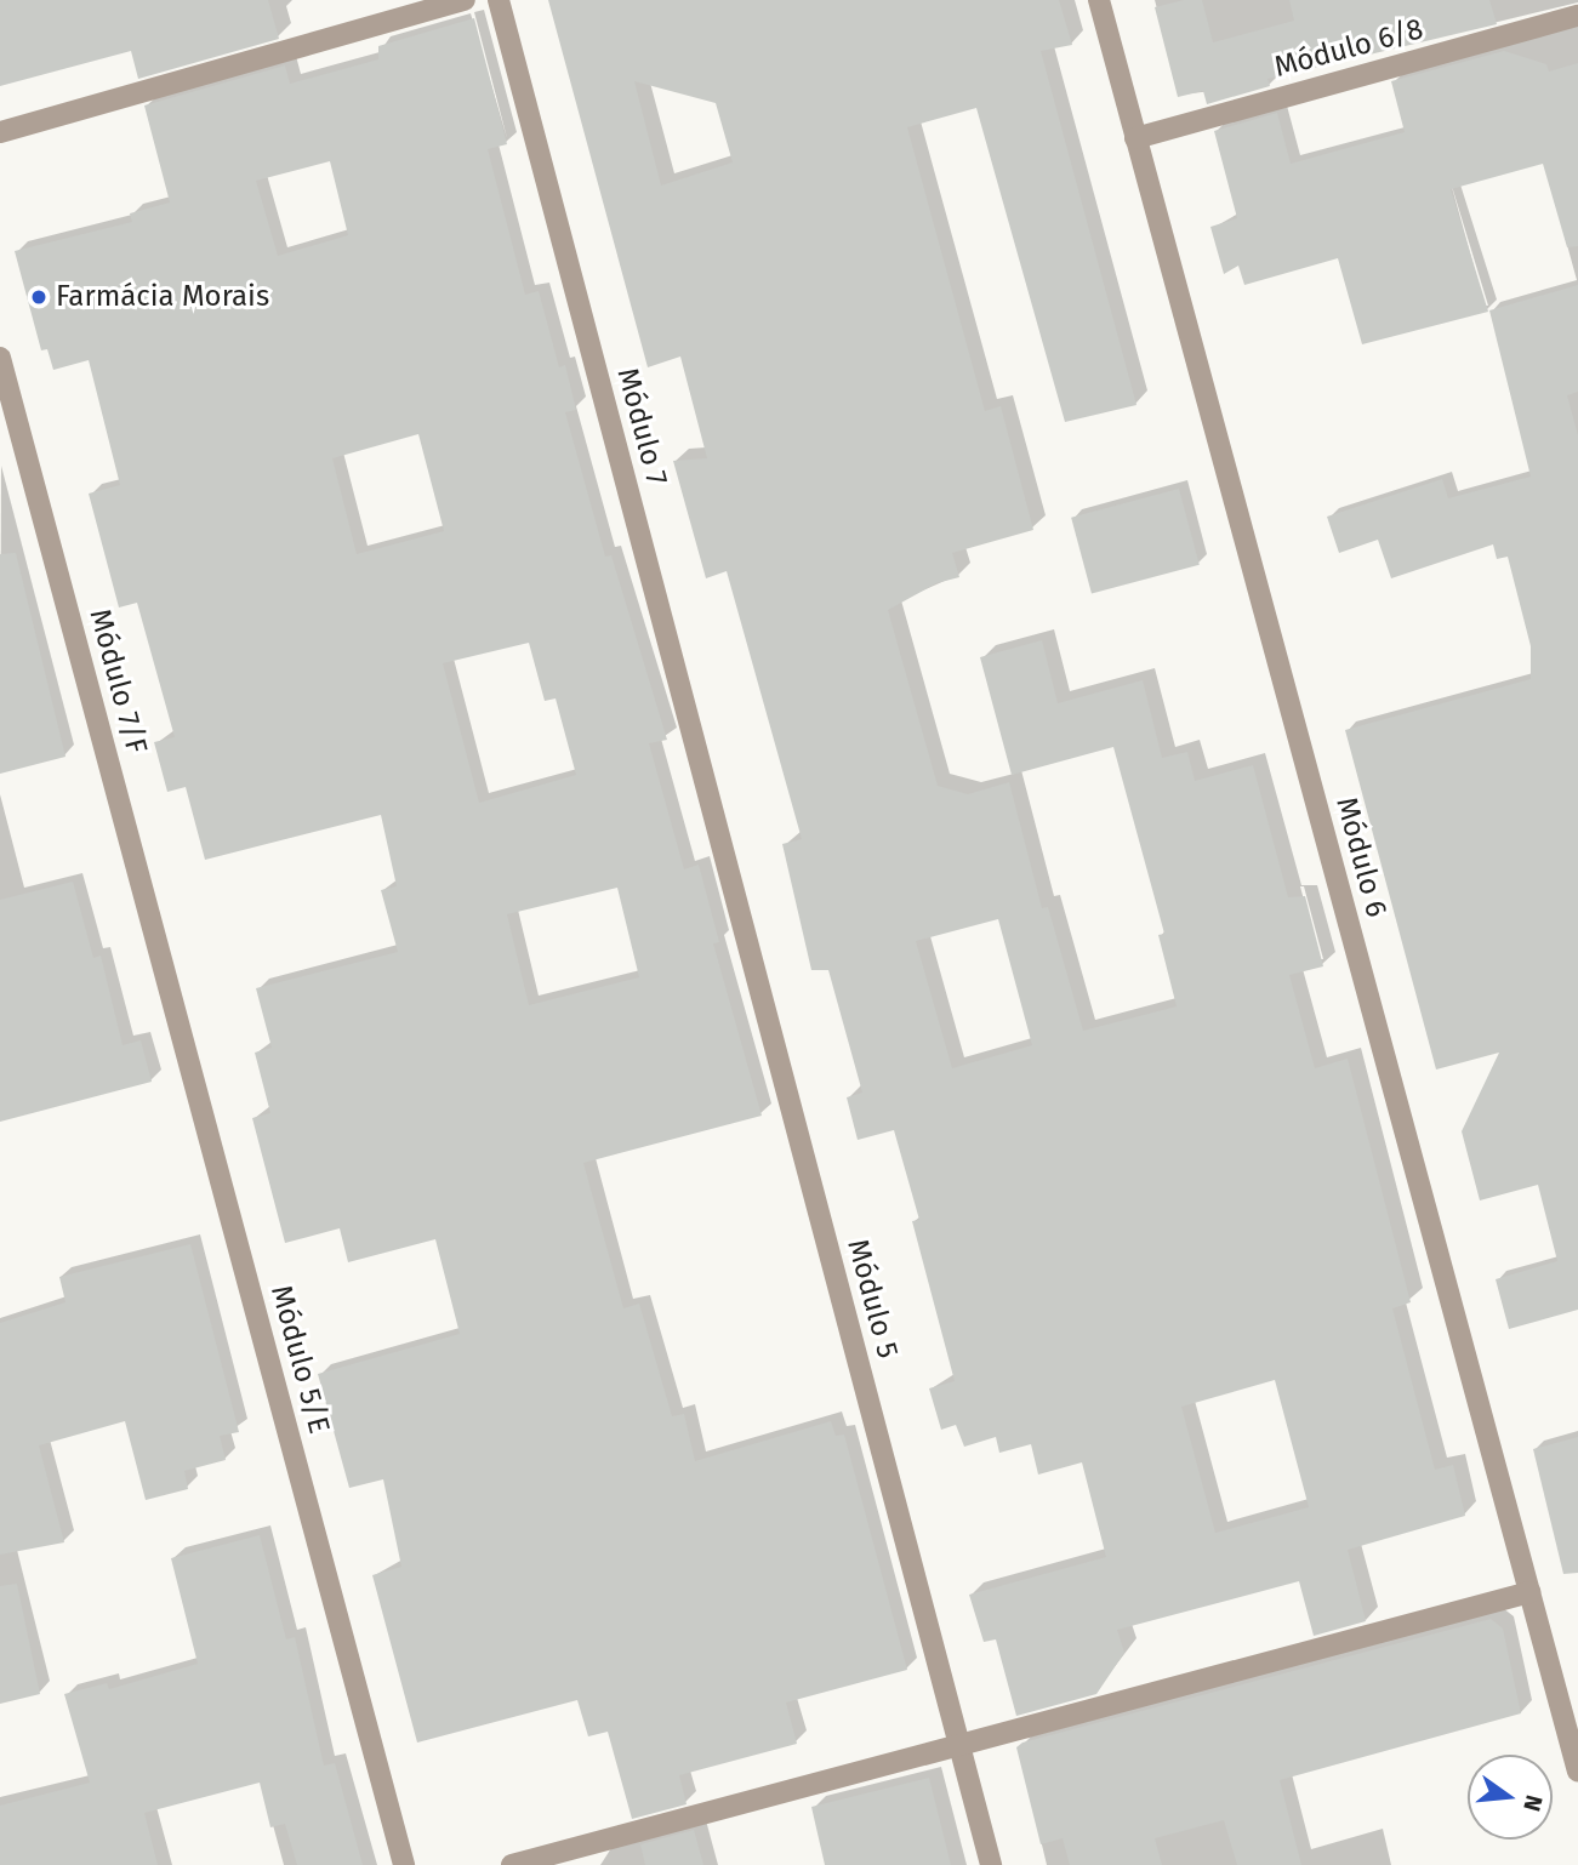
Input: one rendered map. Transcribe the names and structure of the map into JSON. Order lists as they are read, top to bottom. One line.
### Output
{"streets":{"street":["Módulo 6/8","Módulo 7","Módulo 7/F","Módulo 6","Módulo 5","Módulo 5/E"]},"crossings":[["Módulo 6/8","Módulo 6"],["Módulo 7","Módulo 5"],["Módulo 7/F","Módulo 5/E"]],"places":["Farmácia Morais"],"north":"right"}
